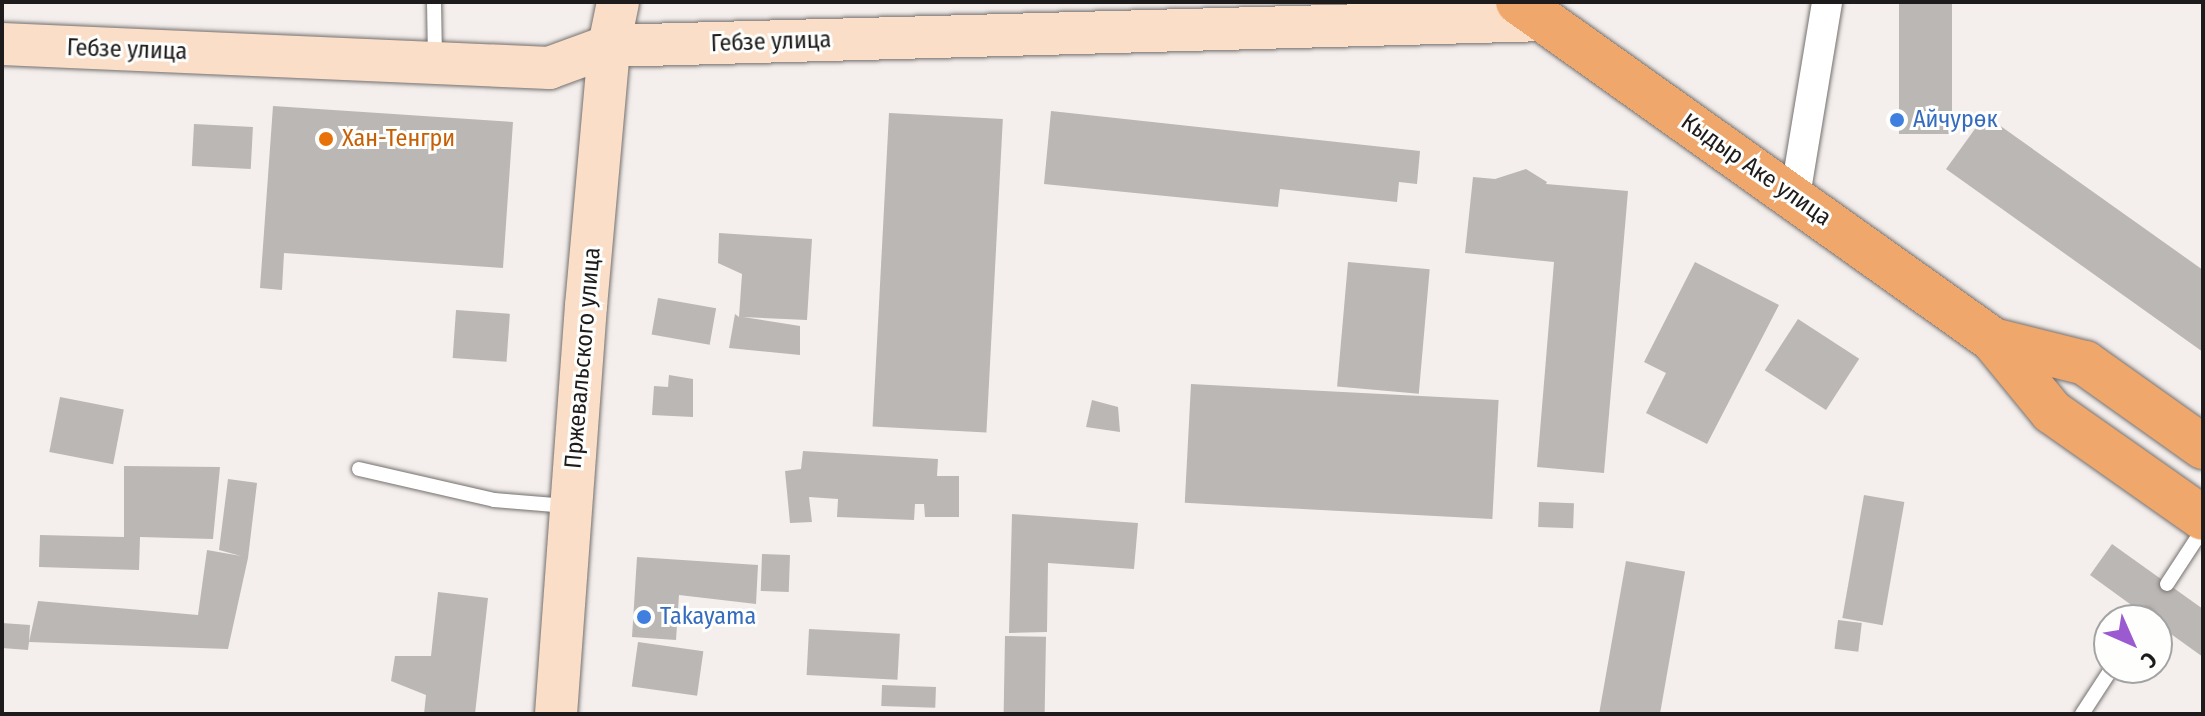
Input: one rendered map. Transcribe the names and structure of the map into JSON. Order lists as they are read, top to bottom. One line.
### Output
{"streets":{"highway":["Кыдыр Аке улица"],"main road":["Гебзе улица","Пржевальского улица"]},"crossings":[["Гебзе улица","Кыдыр Аке улица"],["Гебзе улица","Пржевальского улица"]],"places":["Айчурөк","Хан-Тенгри","Takayama"],"north":"bottom right"}
